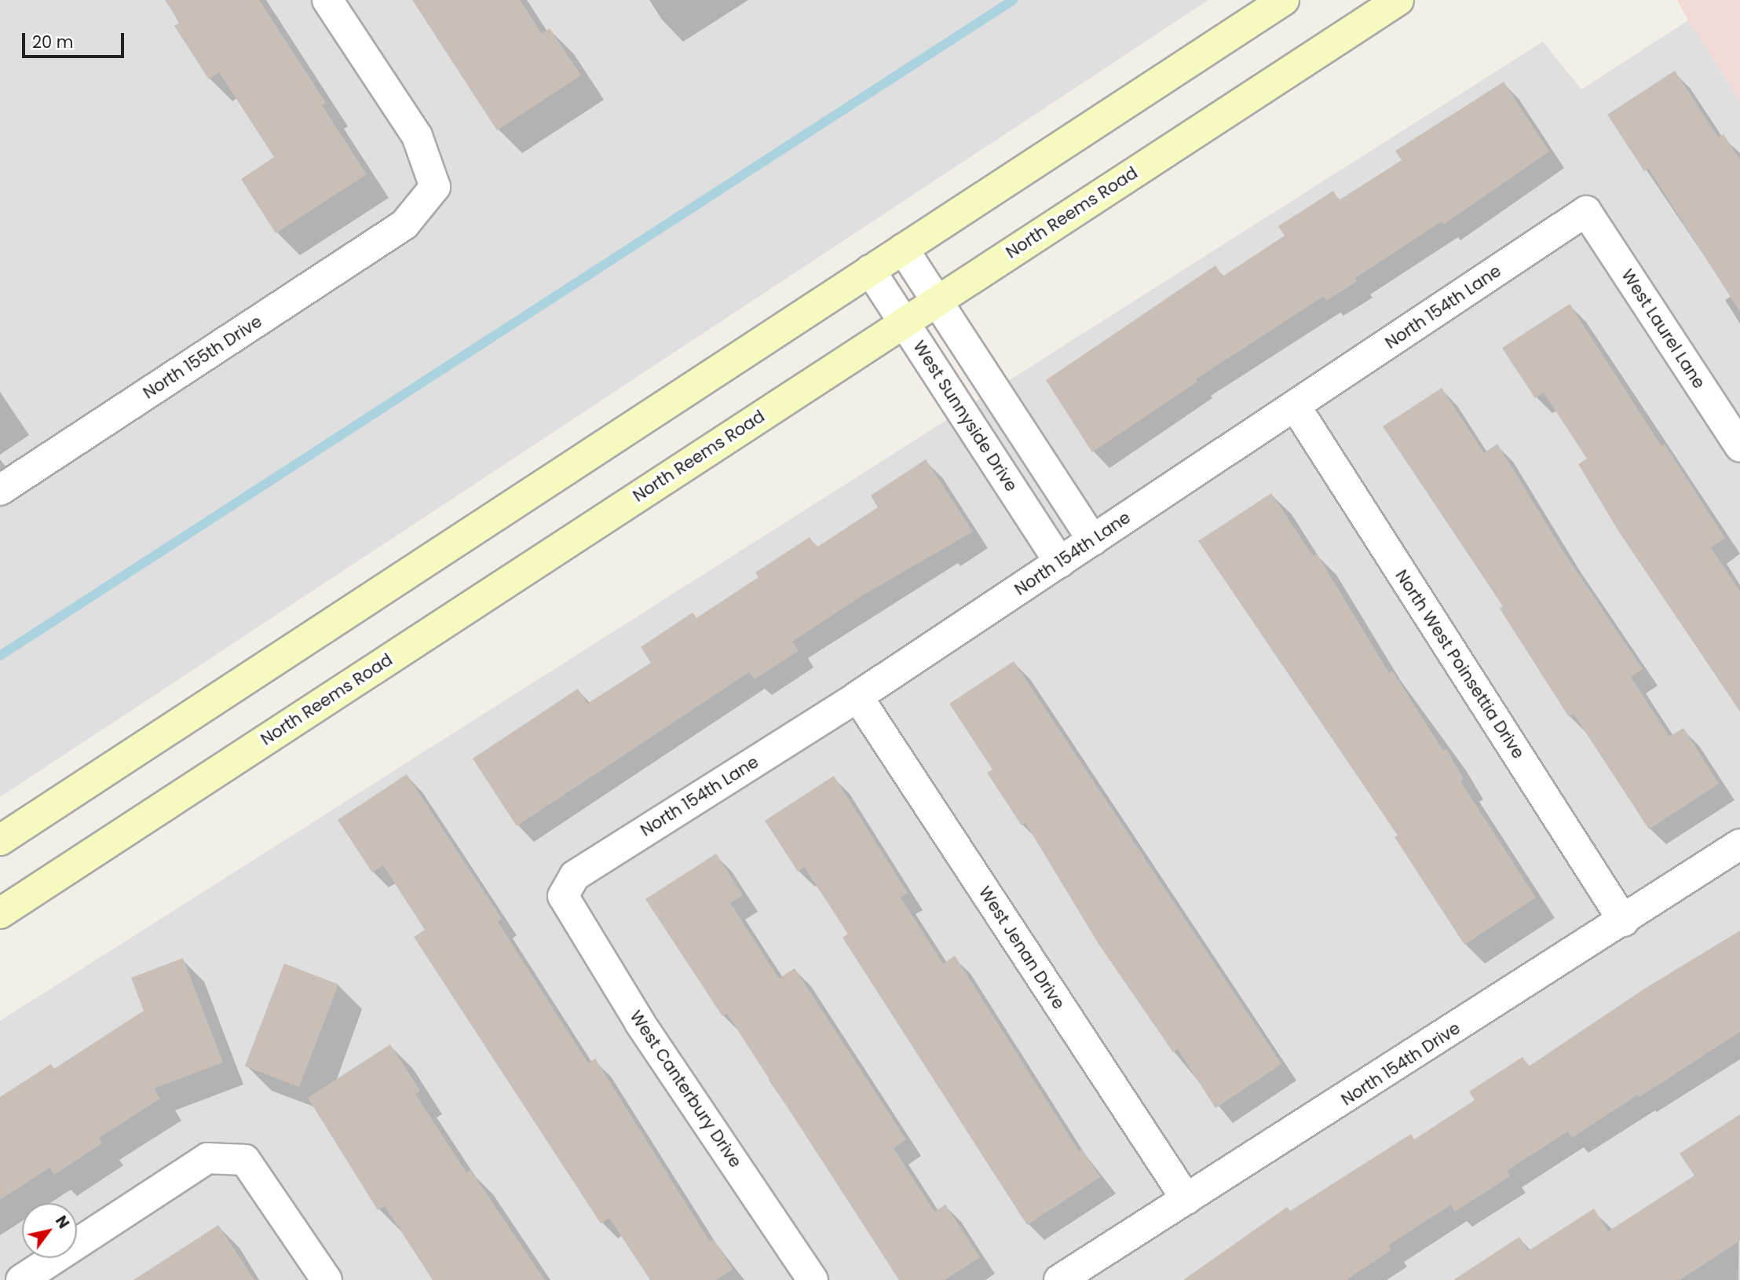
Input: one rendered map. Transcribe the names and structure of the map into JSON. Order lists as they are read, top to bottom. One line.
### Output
{"streets":{"main road":["North Reems Road"],"street":["North 154th Lane","West Laurel Lane","North 155th Drive","West Sunnyside Drive","North West Poinsettia Drive","West Jenan Drive","North 154th Drive","West Canterbury Drive"]},"crossings":[["North Reems Road","West Sunnyside Drive"],["North 154th Lane","West Laurel Lane"],["North 154th Lane","West Sunnyside Drive"],["North 154th Lane","North West Poinsettia Drive"],["North 154th Lane","West Jenan Drive"],["North 154th Lane","West Canterbury Drive"],["North West Poinsettia Drive","North 154th Drive"],["West Jenan Drive","North 154th Drive"]],"scale_bar":"20 m","north":"top right"}
